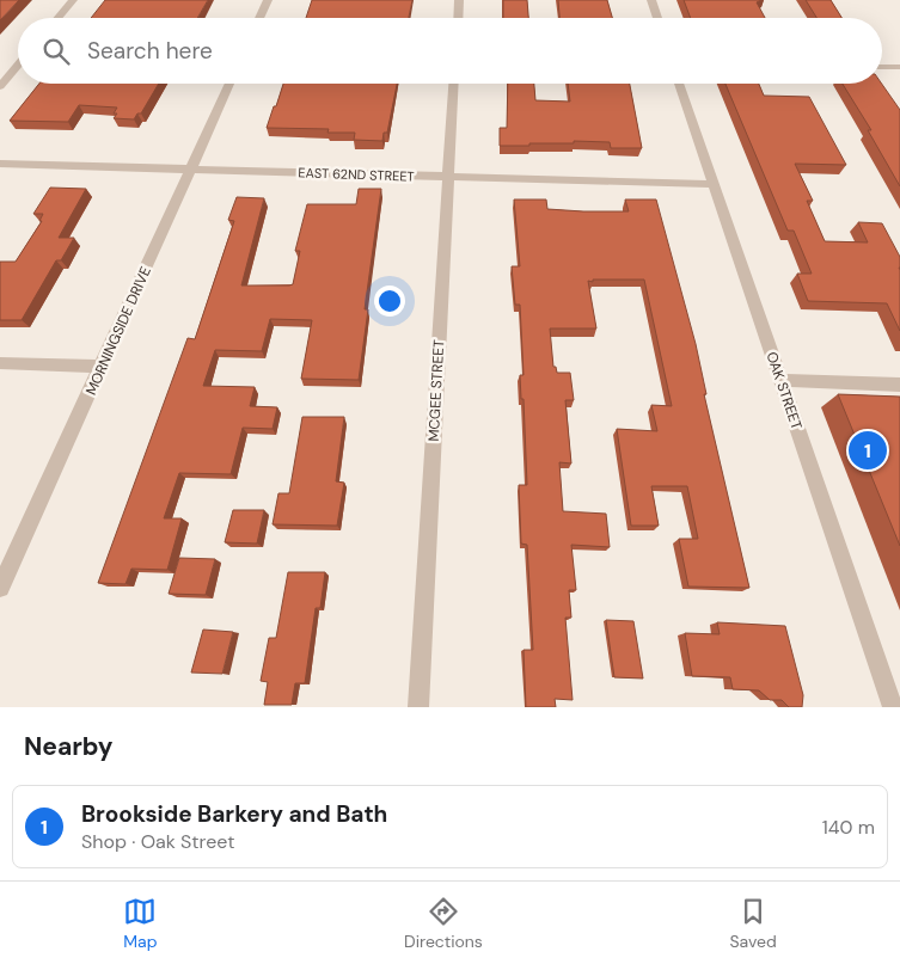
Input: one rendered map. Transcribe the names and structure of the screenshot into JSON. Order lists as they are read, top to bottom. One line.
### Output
{"streets":{"street":["EAST 62ND STREET","MORNINGSIDE DRIVE","MCGEE STREET","OAK STREET"]},"crossings":[["EAST 62ND STREET","MORNINGSIDE DRIVE"],["EAST 62ND STREET","MCGEE STREET"],["EAST 62ND STREET","OAK STREET"]],"page":{"search":"Search here","pins":"1","heading":"Nearby","list":[{"mark":"1","name":"Brookside Barkery and Bath","note":"Shop · Oak Street","value":"140 m"}],"nav":["Map","Directions","Saved"]}}
